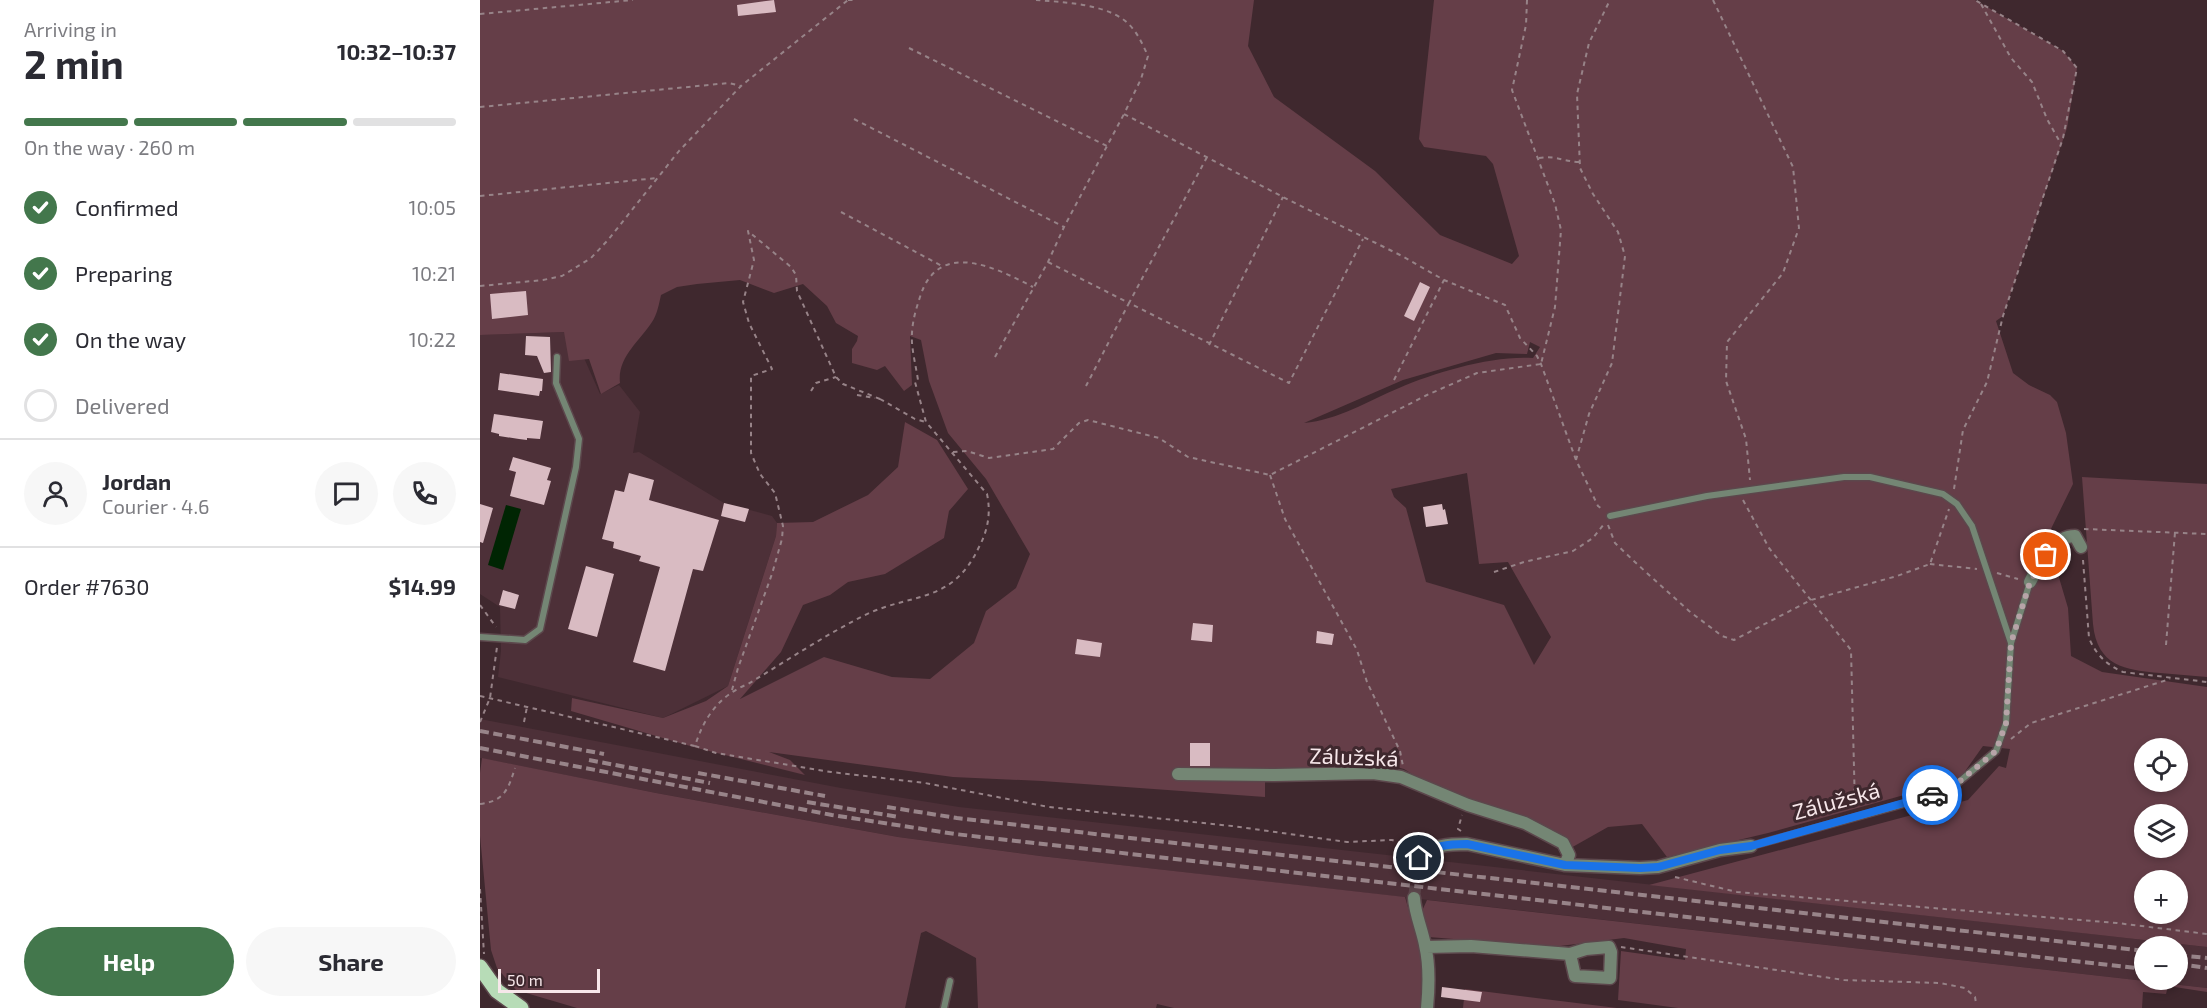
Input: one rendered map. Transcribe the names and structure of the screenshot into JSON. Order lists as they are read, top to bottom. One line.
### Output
{"streets":{"street":["Zálužská"]},"scale_bar":"50 m","page":{"heading":["2 min","Arriving in","10:32–10:37"],"panel":["Jordan","Courier · 4.6","Order #7630","$14.99"],"bar":"On the way · 260 m","list":[["Confirmed","10:05"],["Preparing","10:21"],["On the way","10:22"],"Delivered"],"map_buttons":["+","−"],"buttons":["Help","Share"],"scale":"50 m"}}
